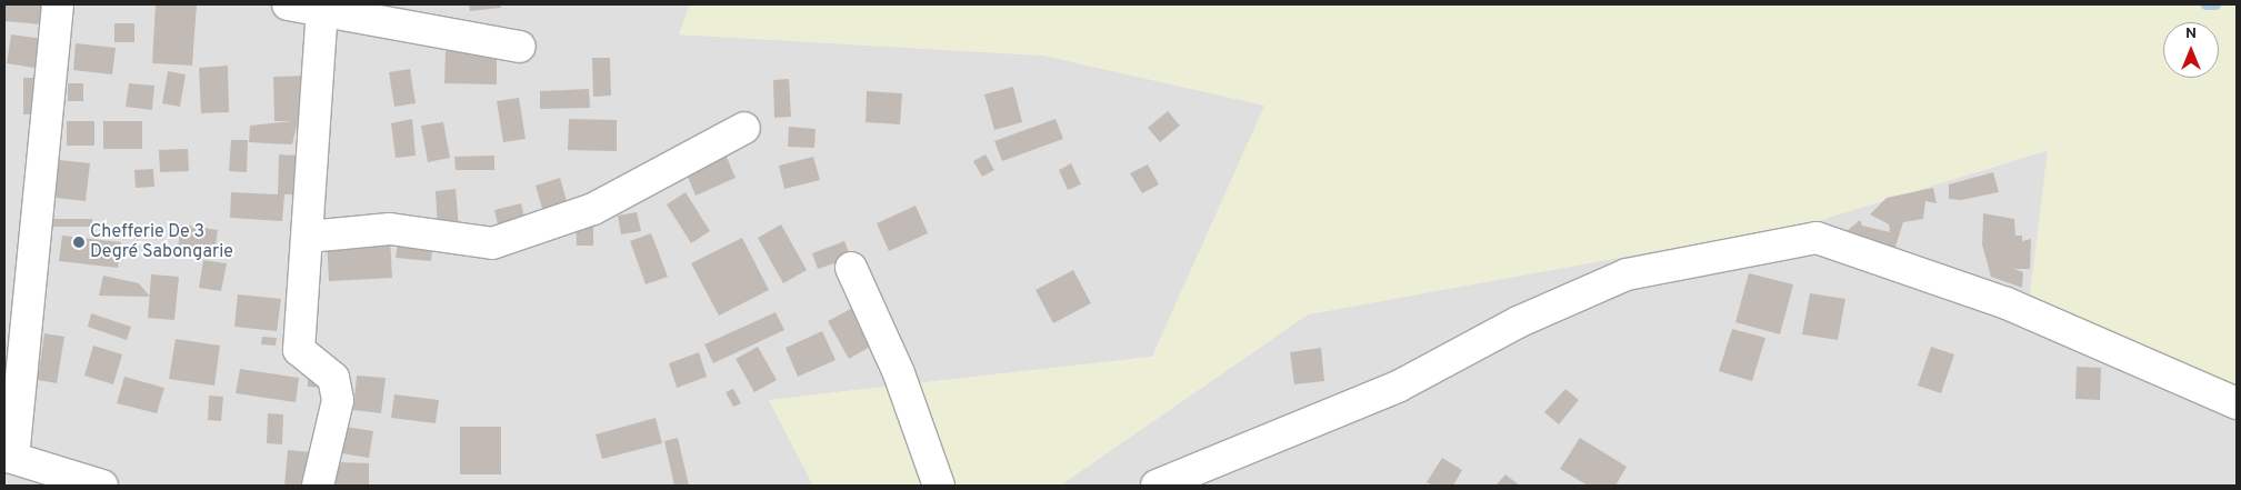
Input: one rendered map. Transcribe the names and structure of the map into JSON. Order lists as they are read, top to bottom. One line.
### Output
{"places":["Chefferie De 3 Degré Sabongarie"],"north":"top"}
